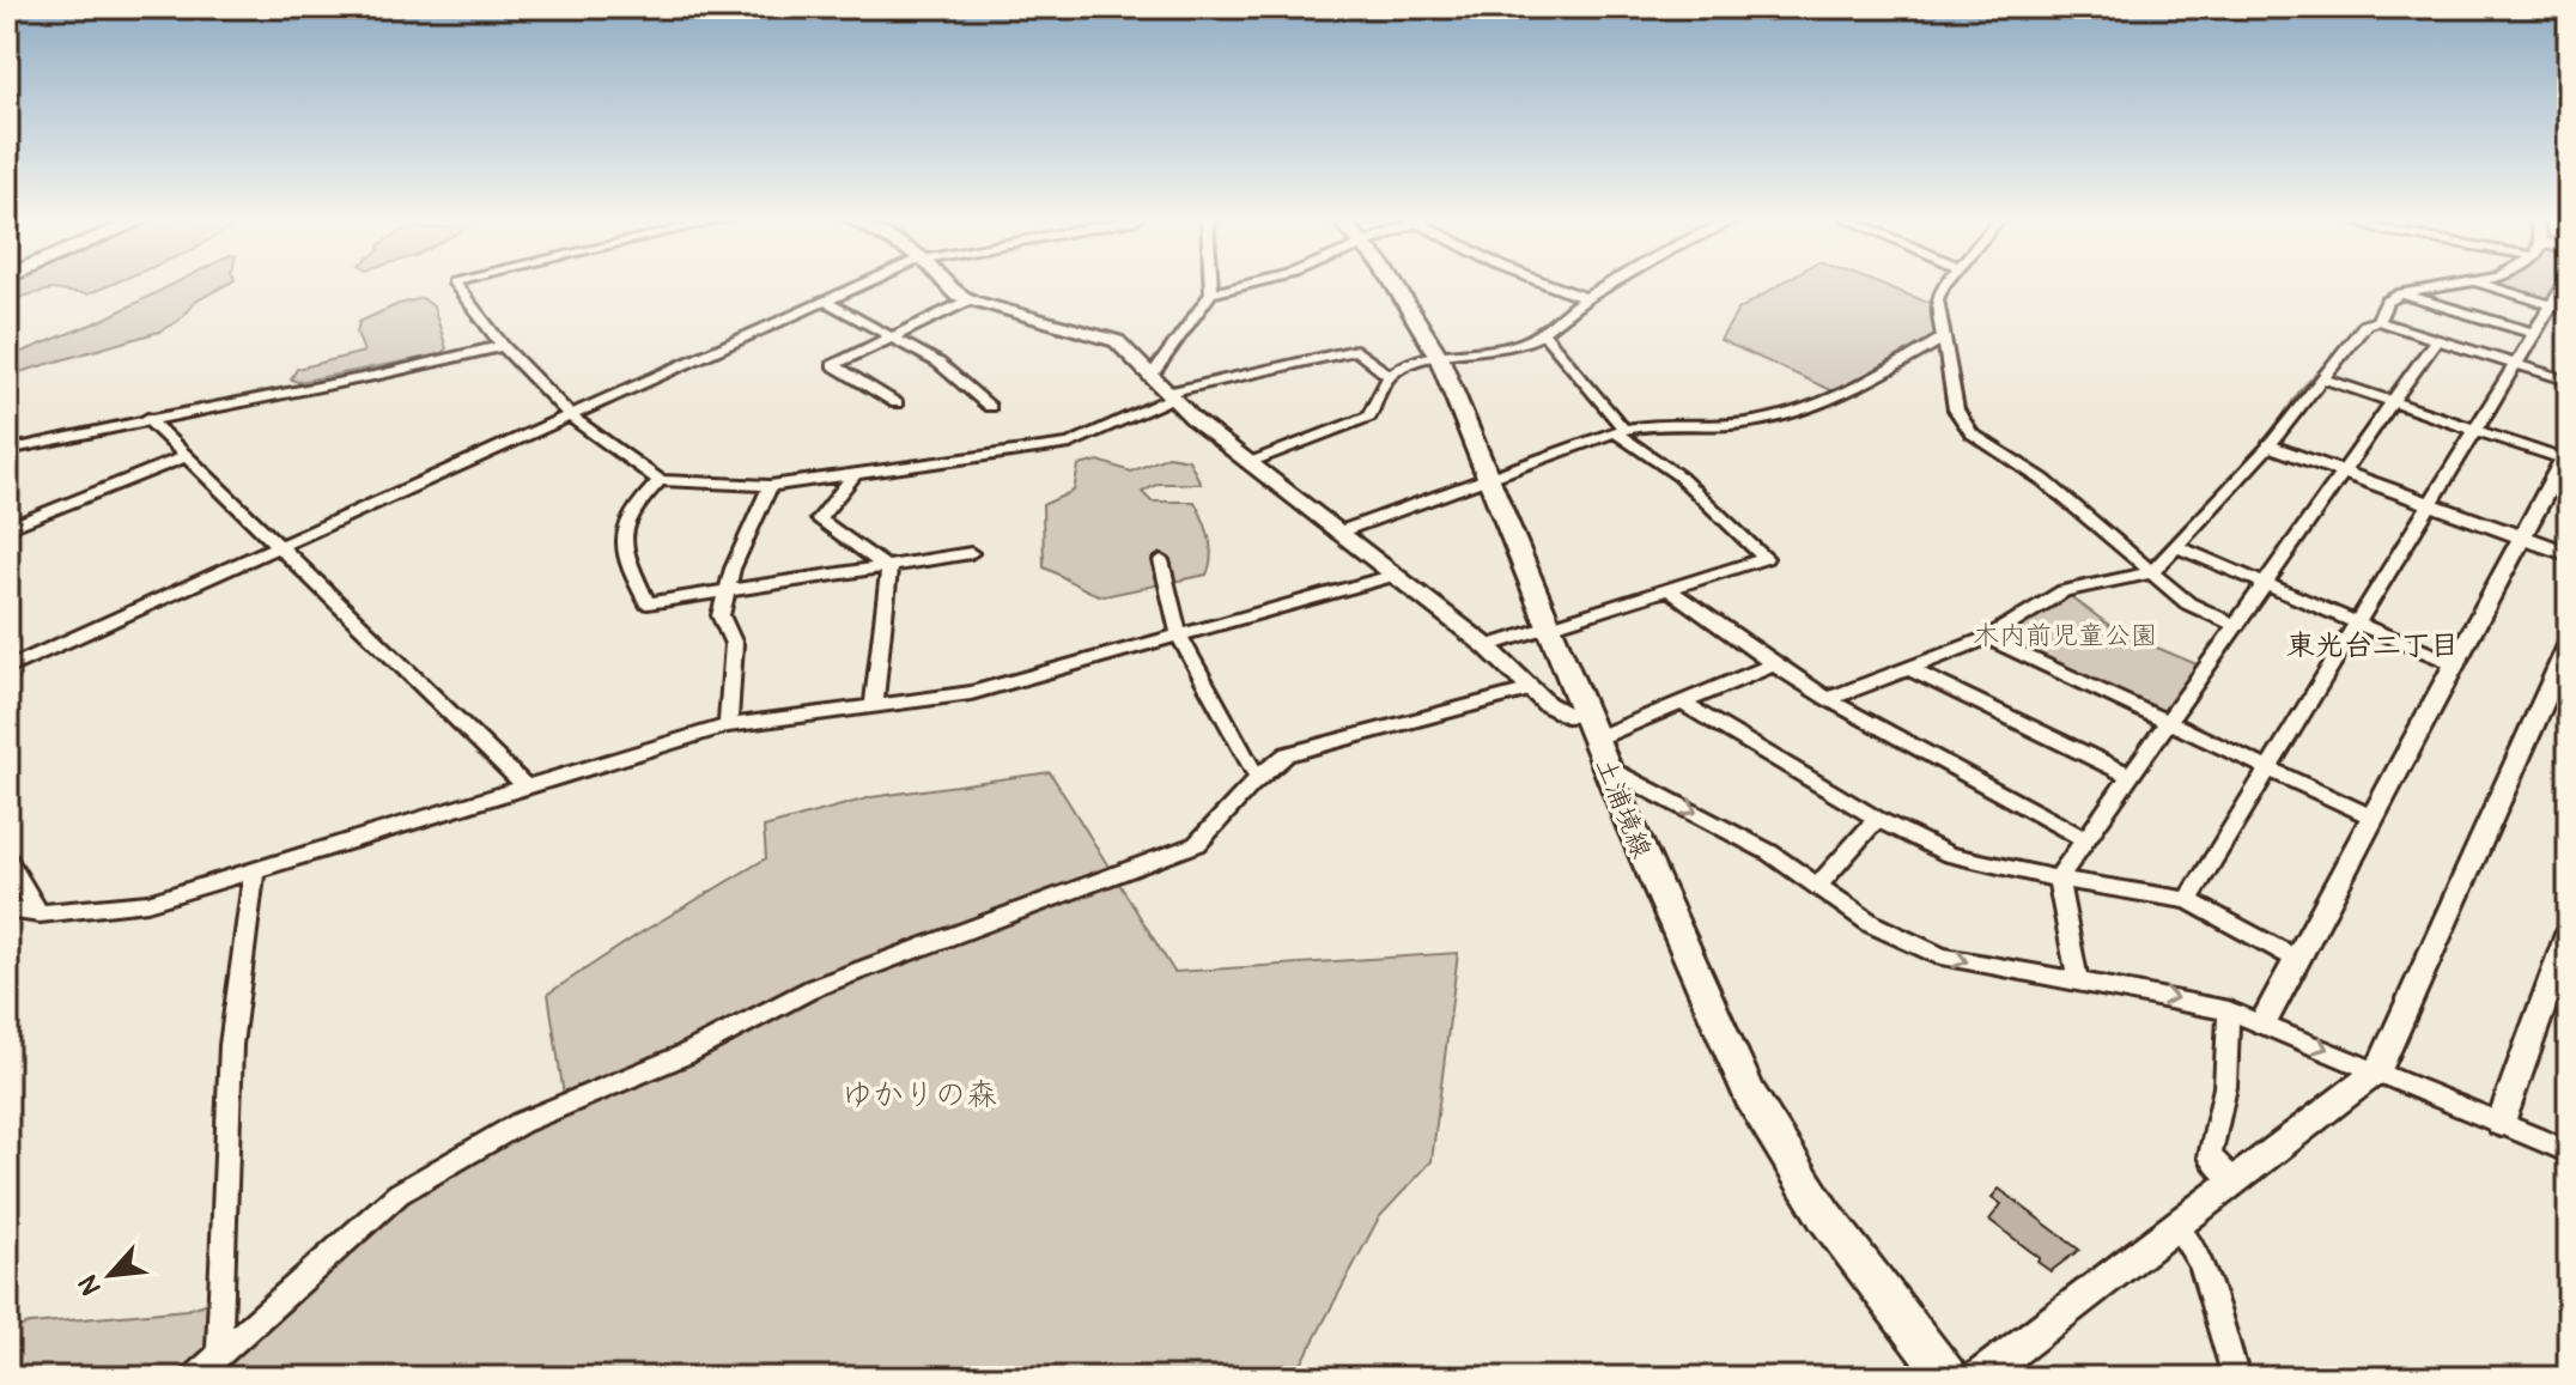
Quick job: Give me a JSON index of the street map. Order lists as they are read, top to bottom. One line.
{"streets":{"main road":["土浦境線"]},"districts":["東光台二丁目"],"parks":["木内前児童公園","ゆかりの森"],"north":"bottom left"}
